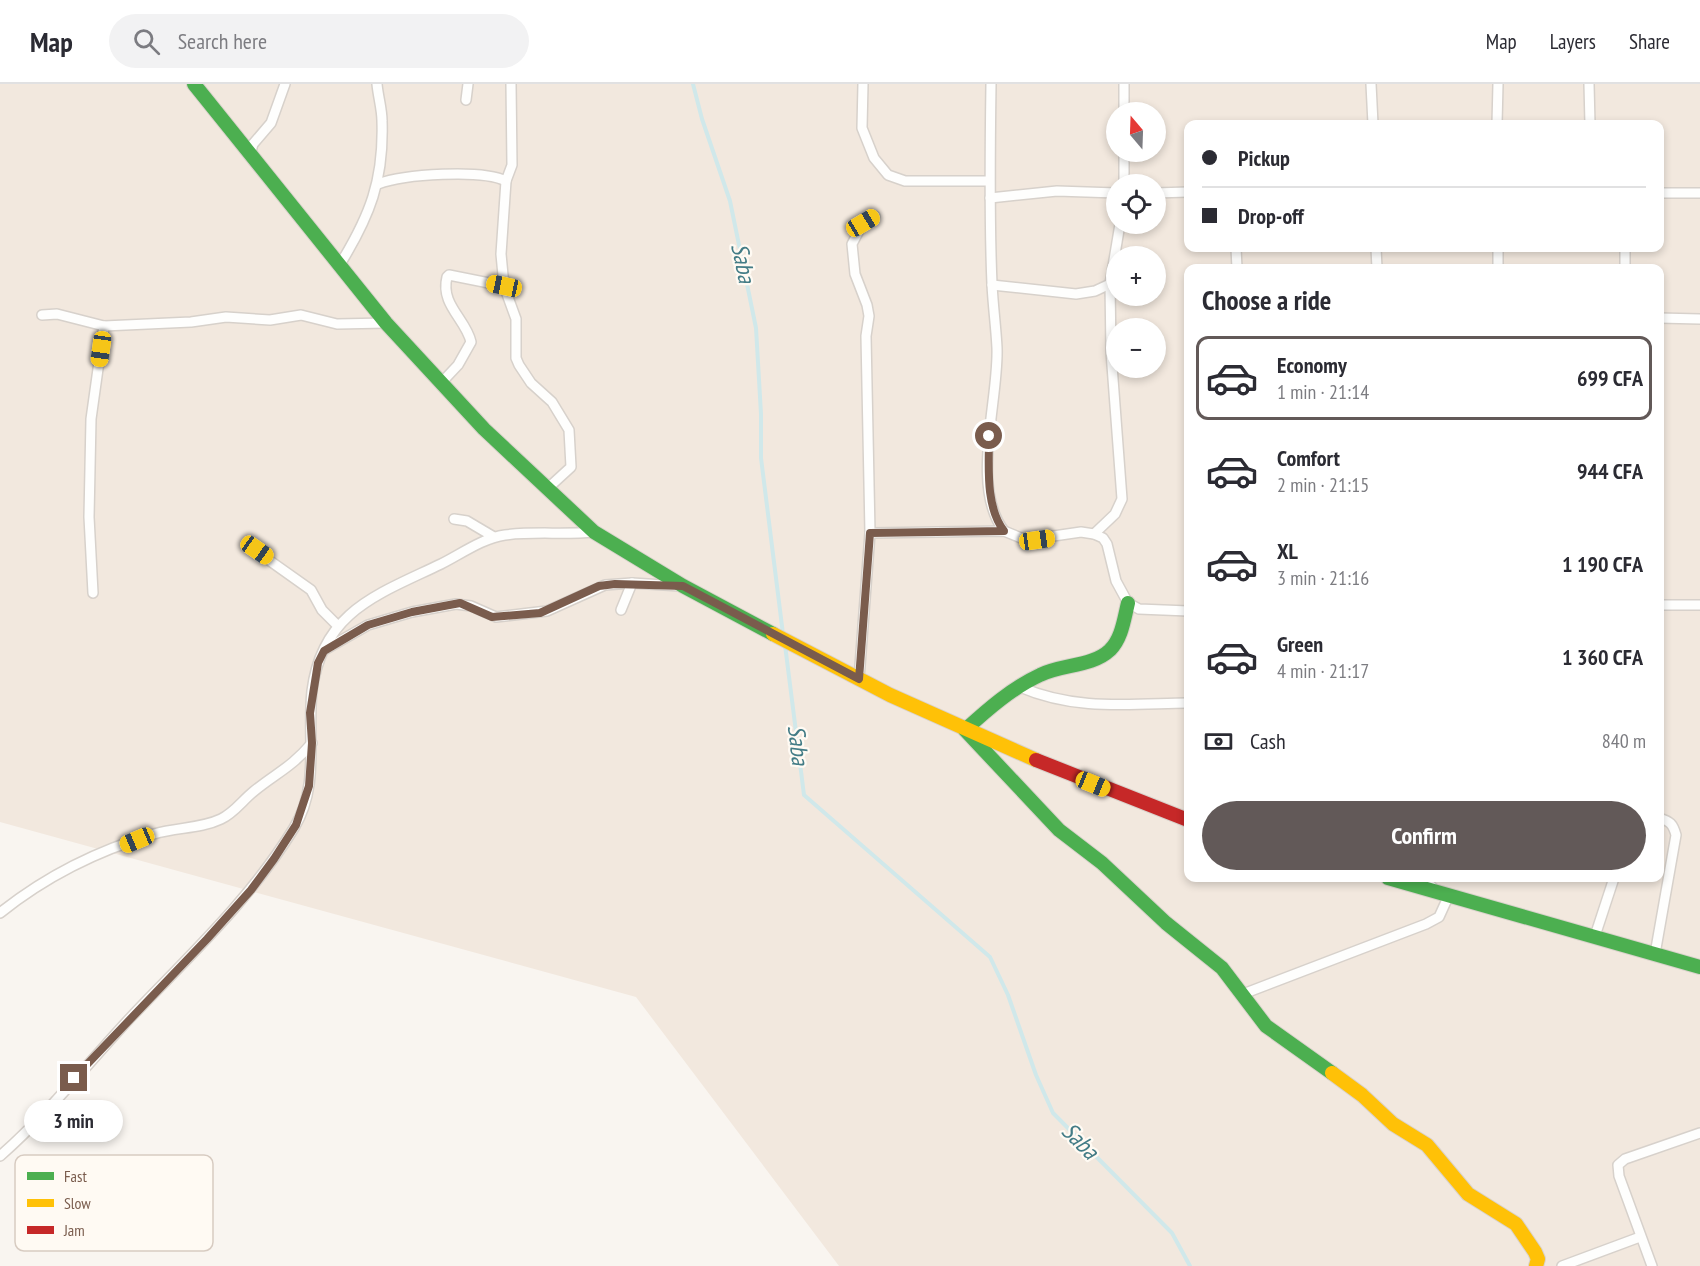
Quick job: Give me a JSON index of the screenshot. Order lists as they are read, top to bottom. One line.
{"water":["Saba"],"legend":["Fast","Slow","Jam"],"north":"top","page":{"header":"Map","search":"Search here","nav":["Map","Layers","Share"],"map_buttons":["+","−"],"banner":["Pickup","Drop-off"],"heading":"Choose a ride","list":[{"name":"Economy","note":"1 min · 21:14","value":"699 CFA"},{"name":"Comfort","note":"2 min · 21:15","value":"944 CFA"},{"name":"XL","note":"3 min · 21:16","value":"1 190 CFA"},{"name":"Green","note":"4 min · 21:17","value":"1 360 CFA"}],"pay":["Cash","840 m"],"buttons":"Confirm","bubble":"3 min"}}
